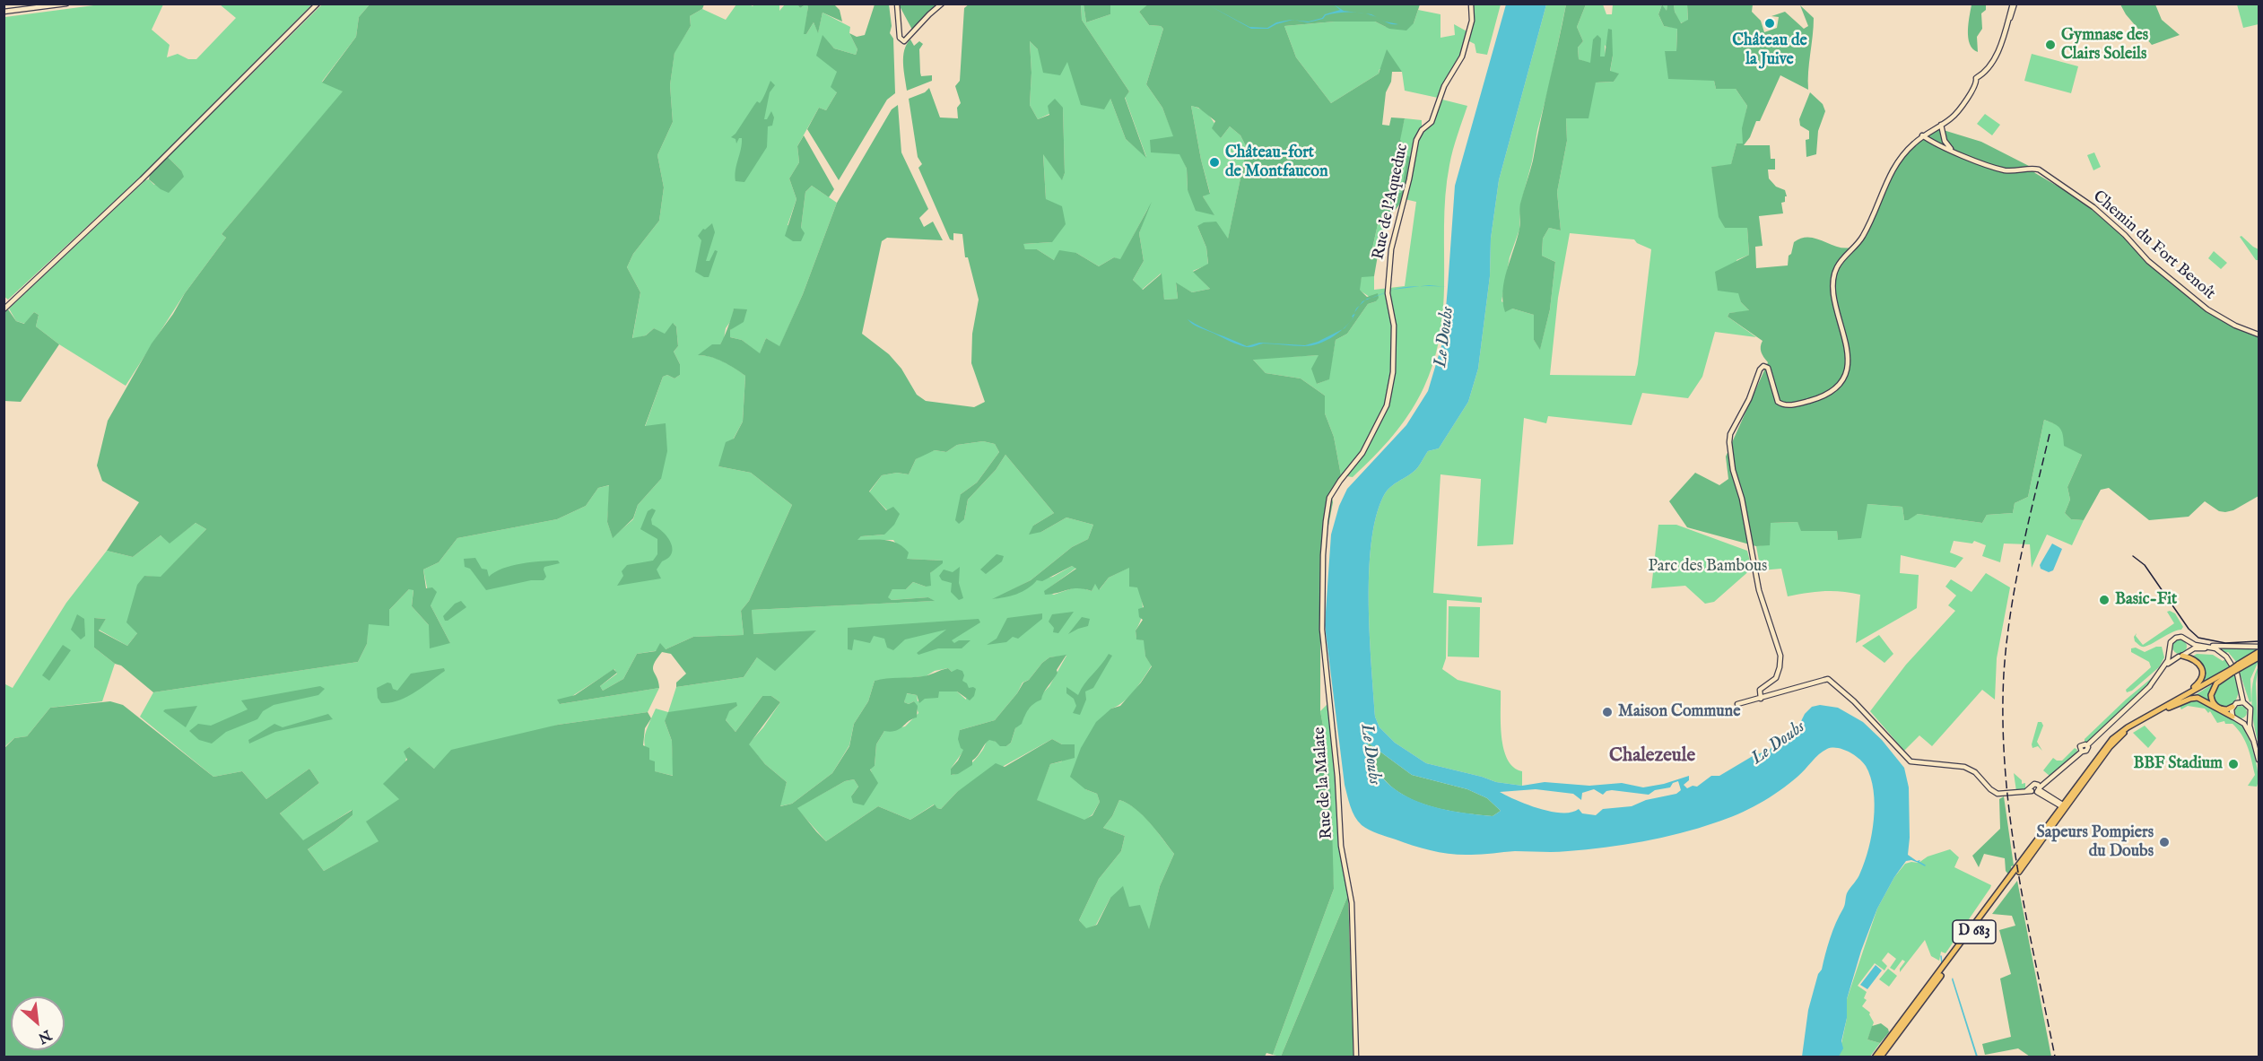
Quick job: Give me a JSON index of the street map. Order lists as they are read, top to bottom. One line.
{"streets":{"main road":["D 683"],"street":["Rue de l'Aqueduc","Chemin du Fort Benoît","Rue de la Malate"]},"crossings":[["Rue de l'Aqueduc","Rue de la Malate"]],"districts":["Chalezeule"],"water":["Le Doubs"],"parks":["Parc des Bambous"],"places":["Château de la Juive","Gymnase des Clairs Soleils","Château-fort de Montfaucon","Basic-Fit","Maison Commune","BBF Stadium","Sapeurs Pompiers du Doubs"],"north":"bottom right"}
